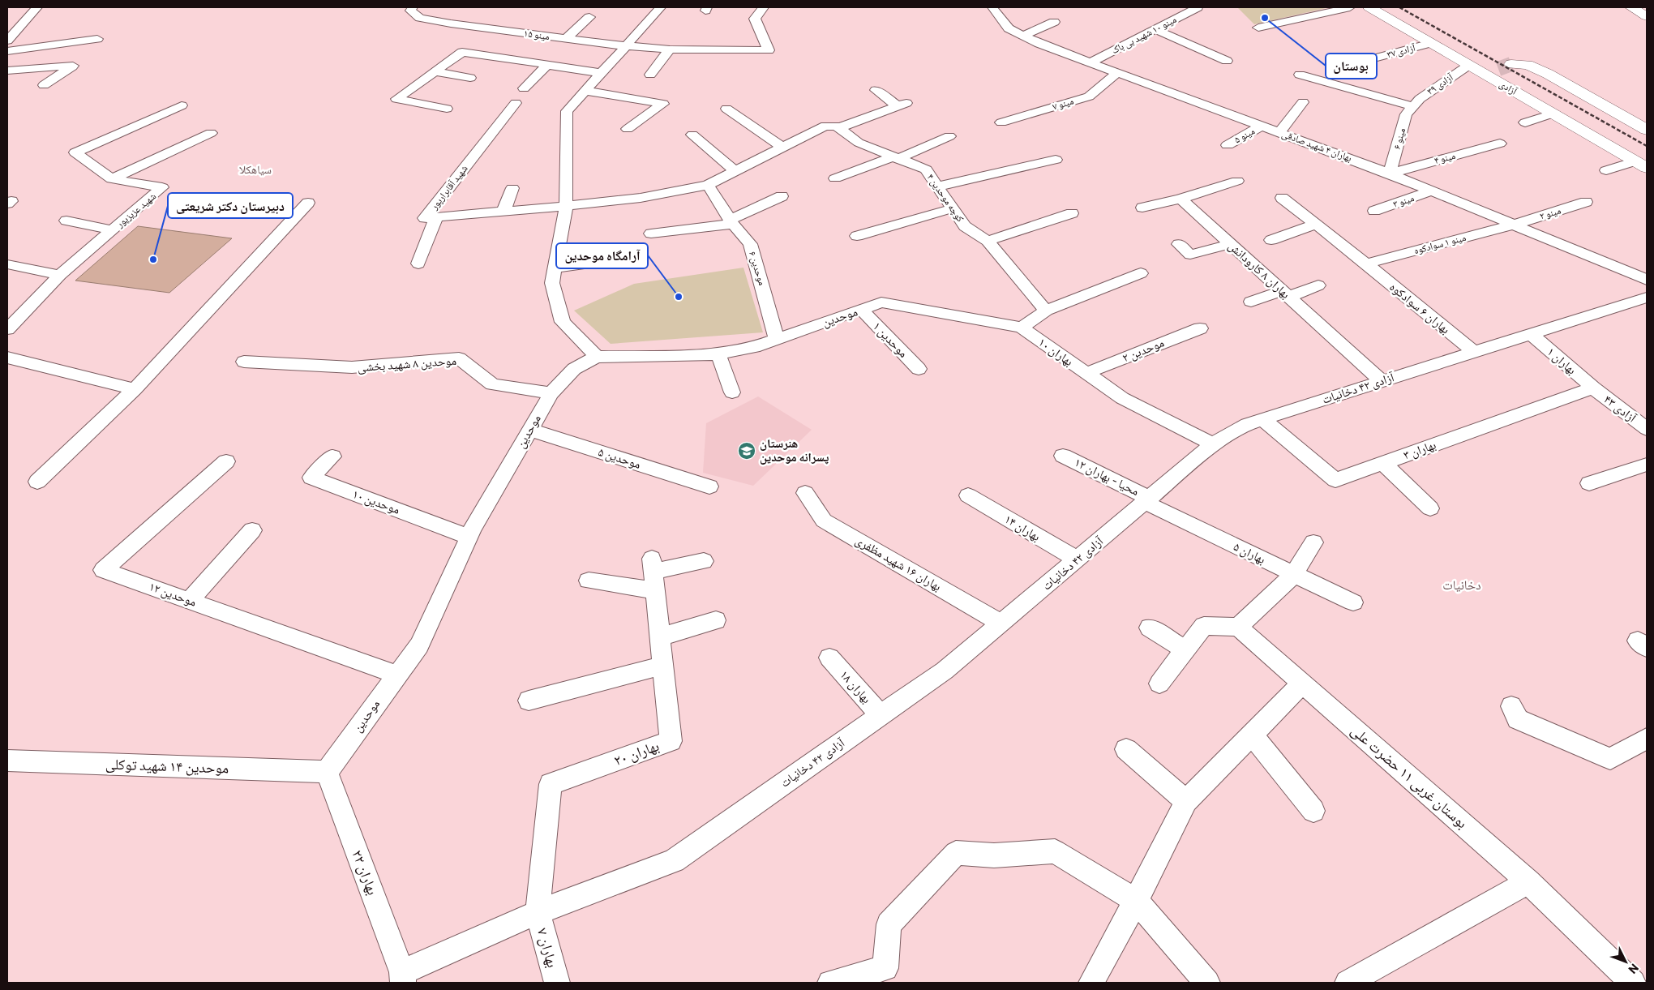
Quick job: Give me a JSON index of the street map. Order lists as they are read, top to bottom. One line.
{"streets":{"main road":["آزادی"],"street":["مینو ۱۵","مینو ۱۰ شهید بی باک","آزادی ۳۷","آزادی ۳۹","مینو ۷","مینو ۵","مینو ۶","بهاران ۴ شهید صادقی","مینو ۴","شهید آقابرارپور","کوچه موحدین ۴","مینو ۳","شهید عزیزپور","مینو ۲","مینو ۱ سوادکوه","موحدین ۶","بهاران ۸ کارودانش","بهاران ۶ سوادکوه","موحدین","موحدین ۱","موحدین ۲","بهاران ۱۰","بهاران ۱","موحدین ۸ شهید بخشی","آزادی ۴۲ دخانیات","آزادی ۴۳","بهاران ۳","موحدین ۵","محیا - بهاران ۱۲","موحدین ۱۰","بهاران ۱۴","بهاران ۵","بهاران ۱۶ شهید مظفری","موحدین ۱۲","بهاران ۱۸","بهاران ۲۰","موحدین ۱۴ شهید توکلی","بوستان غربی ۱۱ حضرت علی","بهاران ۲۲","بهاران ۷"]},"crossings":[["مینو ۱۰ شهید بی باک","بهاران ۴ شهید صادقی"],["آزادی ۳۷","آزادی"],["آزادی ۳۹","آزادی"],["آزادی ۳۹","مینو ۶"],["مینو ۷","بهاران ۴ شهید صادقی"],["مینو ۵","بهاران ۴ شهید صادقی"],["مینو ۶","بهاران ۴ شهید صادقی"],["مینو ۶","مینو ۴"],["بهاران ۴ شهید صادقی","مینو ۴"],["بهاران ۴ شهید صادقی","مینو ۳"],["بهاران ۴ شهید صادقی","مینو ۲"],["بهاران ۴ شهید صادقی","مینو ۱ سوادکوه"],["شهید آقابرارپور","کوچه موحدین ۴"],["شهید آقابرارپور","موحدین ۶"],["مینو ۲","مینو ۱ سوادکوه"],["مینو ۱ سوادکوه","بهاران ۶ سوادکوه"],["موحدین ۶","موحدین"],["بهاران ۸ کارودانش","آزادی ۴۲ دخانیات"],["بهاران ۶ سوادکوه","آزادی ۴۲ دخانیات"],["موحدین","موحدین ۱"],["موحدین","بهاران ۱۰"],["موحدین","موحدین ۸ شهید بخشی"],["موحدین","موحدین ۵"],["موحدین","موحدین ۱۰"],["موحدین","موحدین ۱۲"],["موحدین","موحدین ۱۴ شهید توکلی"],["موحدین","بهاران ۲۲"],["موحدین ۲","بهاران ۱۰"],["بهاران ۱۰","آزادی ۴۲ دخانیات"],["بهاران ۱","آزادی ۴۲ دخانیات"],["بهاران ۱","آزادی ۴۳"],["بهاران ۱","بهاران ۳"],["آزادی ۴۲ دخانیات","بهاران ۳"],["آزادی ۴۲ دخانیات","محیا - بهاران ۱۲"],["آزادی ۴۲ دخانیات","بهاران ۱۴"],["آزادی ۴۲ دخانیات","بهاران ۵"],["آزادی ۴۲ دخانیات","بهاران ۱۶ شهید مظفری"],["آزادی ۴۲ دخانیات","بهاران ۱۸"],["آزادی ۴۲ دخانیات","بهاران ۲۰"],["آزادی ۴۲ دخانیات","بهاران ۲۲"],["آزادی ۴۲ دخانیات","بهاران ۷"],["آزادی ۴۳","بهاران ۳"],["محیا - بهاران ۱۲","بهاران ۵"],["بهاران ۲۰","بهاران ۷"],["موحدین ۱۴ شهید توکلی","بهاران ۲۲"]],"districts":["سیاهکلا","دخانیات"],"places":{"other":["بوستان","دبیرستان دکتر شریعتی","آرامگاه موحدین"],"school or university":["هنرستان پسرانه موحدین"]},"north":"bottom right"}
